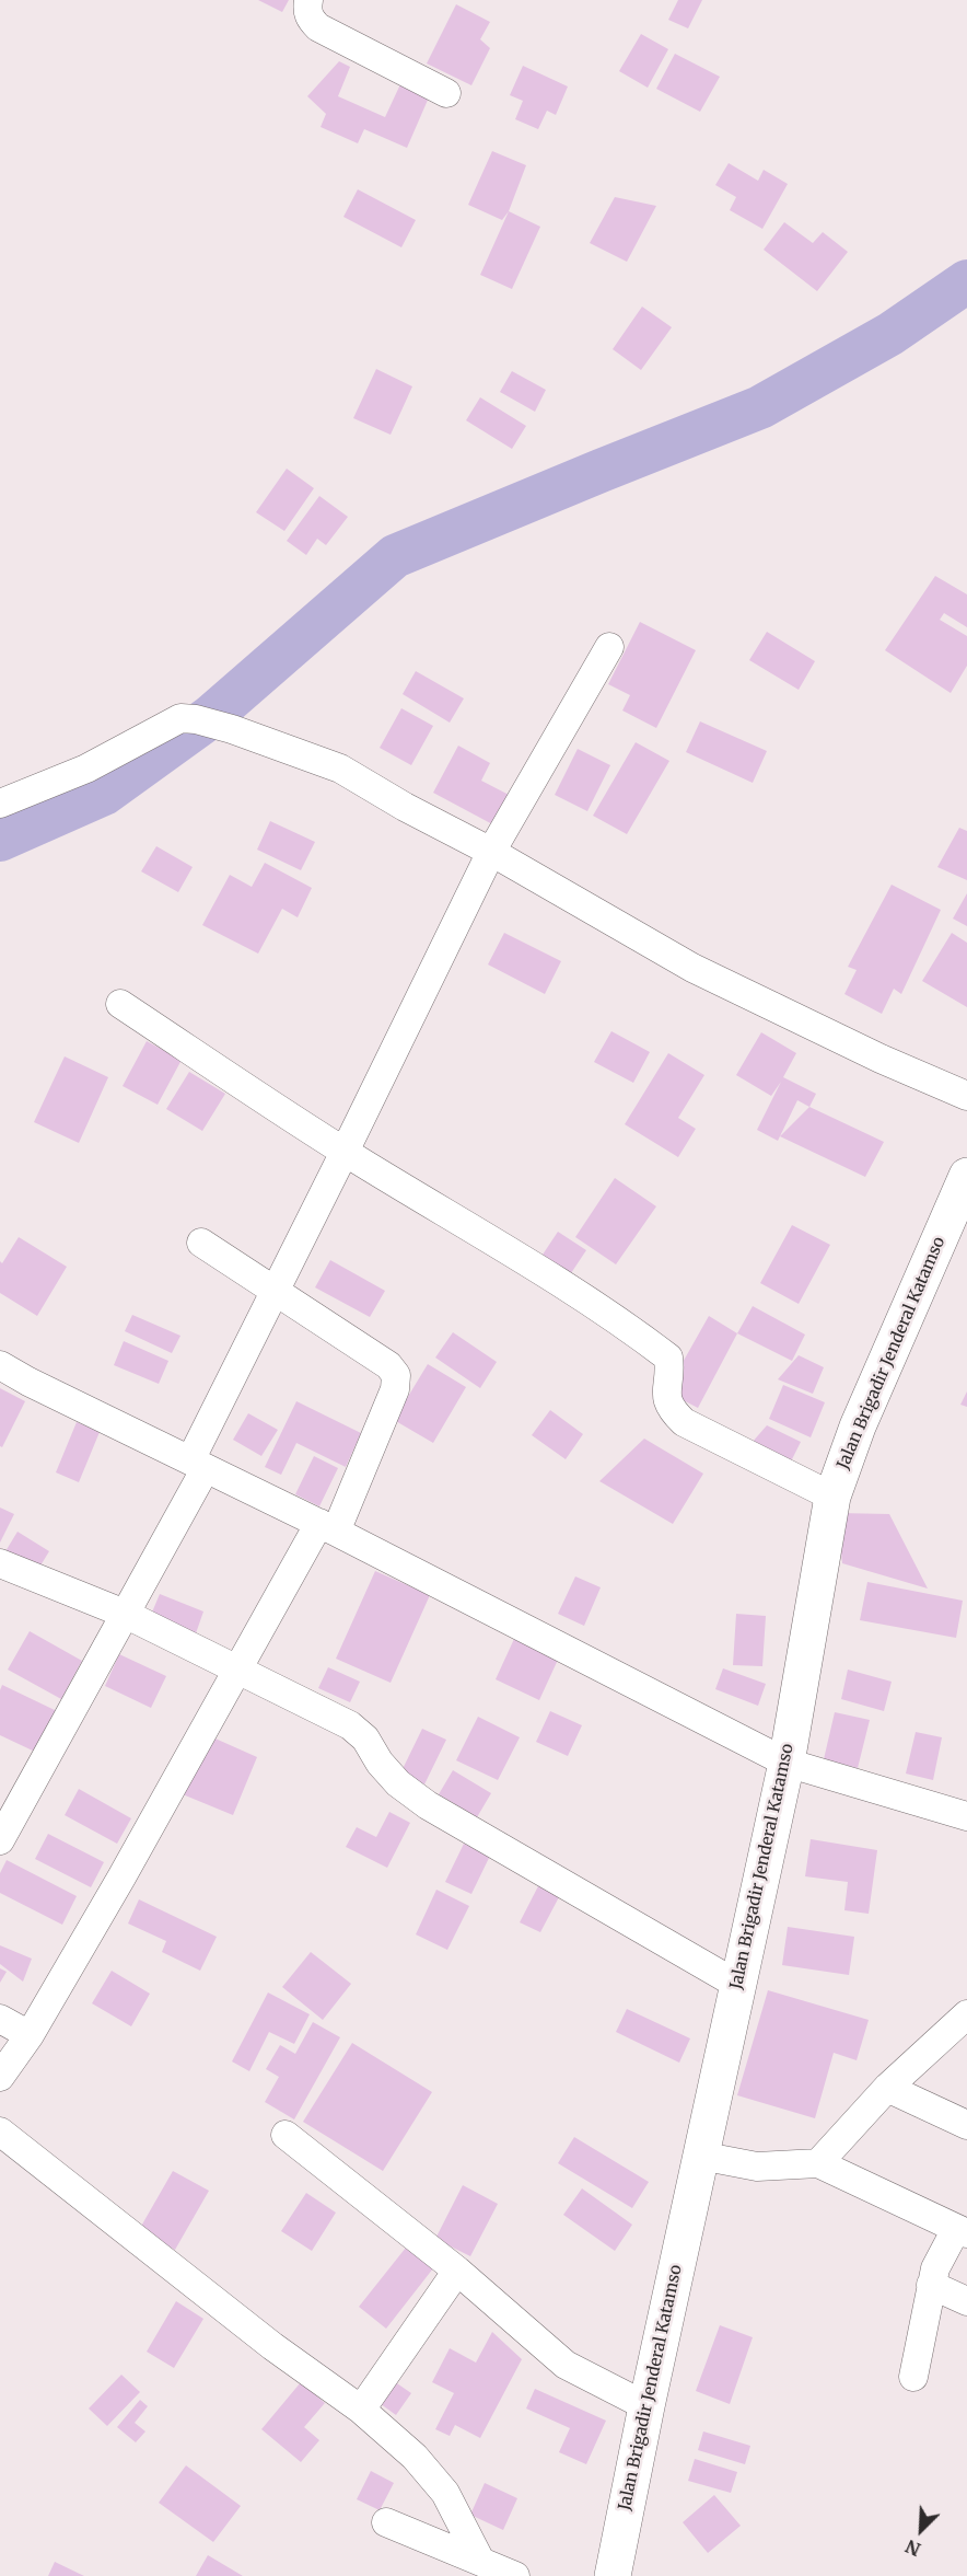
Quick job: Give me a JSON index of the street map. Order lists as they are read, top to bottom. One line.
{"streets":{"main road":["Jalan Brigadir Jenderal Katamso"]},"north":"bottom left"}
